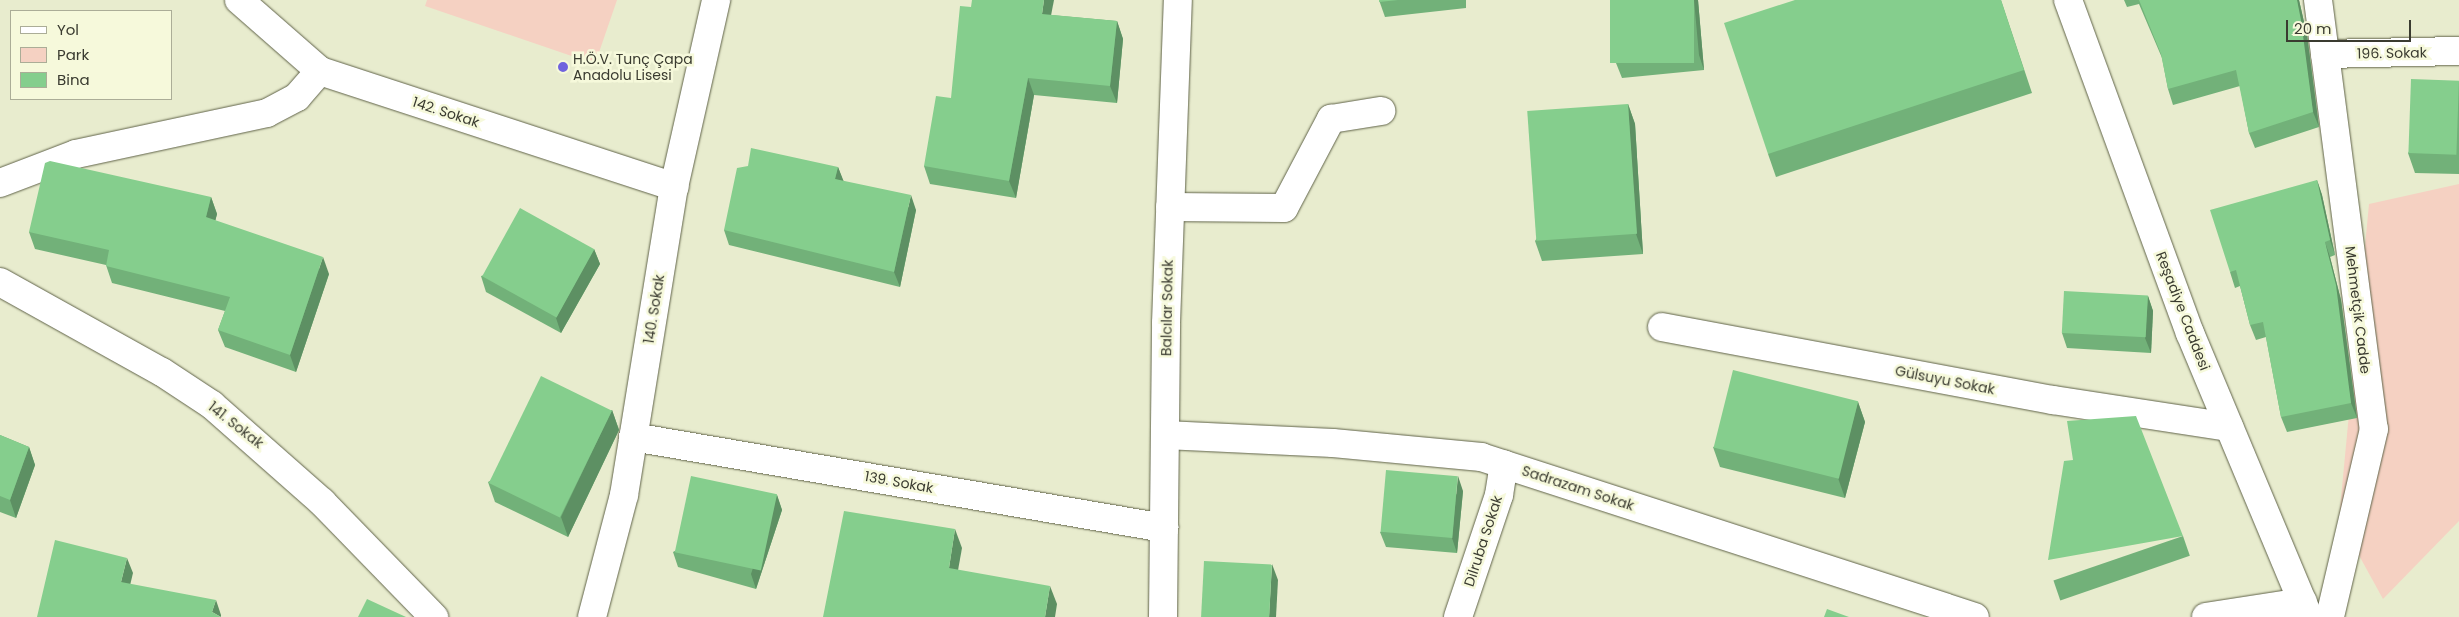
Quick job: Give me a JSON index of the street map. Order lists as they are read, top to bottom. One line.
{"streets":{"street":["196. Sokak","142. Sokak","Balcılar Sokak","140. Sokak","Mehmetçik Cadde","Reşadiye Caddesi","Gülsuyu Sokak","141. Sokak","139. Sokak","Sadrazam Sokak","Dilruba Sokak"]},"crossings":[["196. Sokak","Mehmetçik Cadde"],["142. Sokak","140. Sokak"],["Balcılar Sokak","139. Sokak"],["Balcılar Sokak","Sadrazam Sokak"],["140. Sokak","139. Sokak"],["Reşadiye Caddesi","Gülsuyu Sokak"],["Sadrazam Sokak","Dilruba Sokak"]],"places":["H.Ö.V. Tunç Çapa Anadolu Lisesi"],"legend":["Yol","Park","Bina"],"scale_bar":"20 m"}
